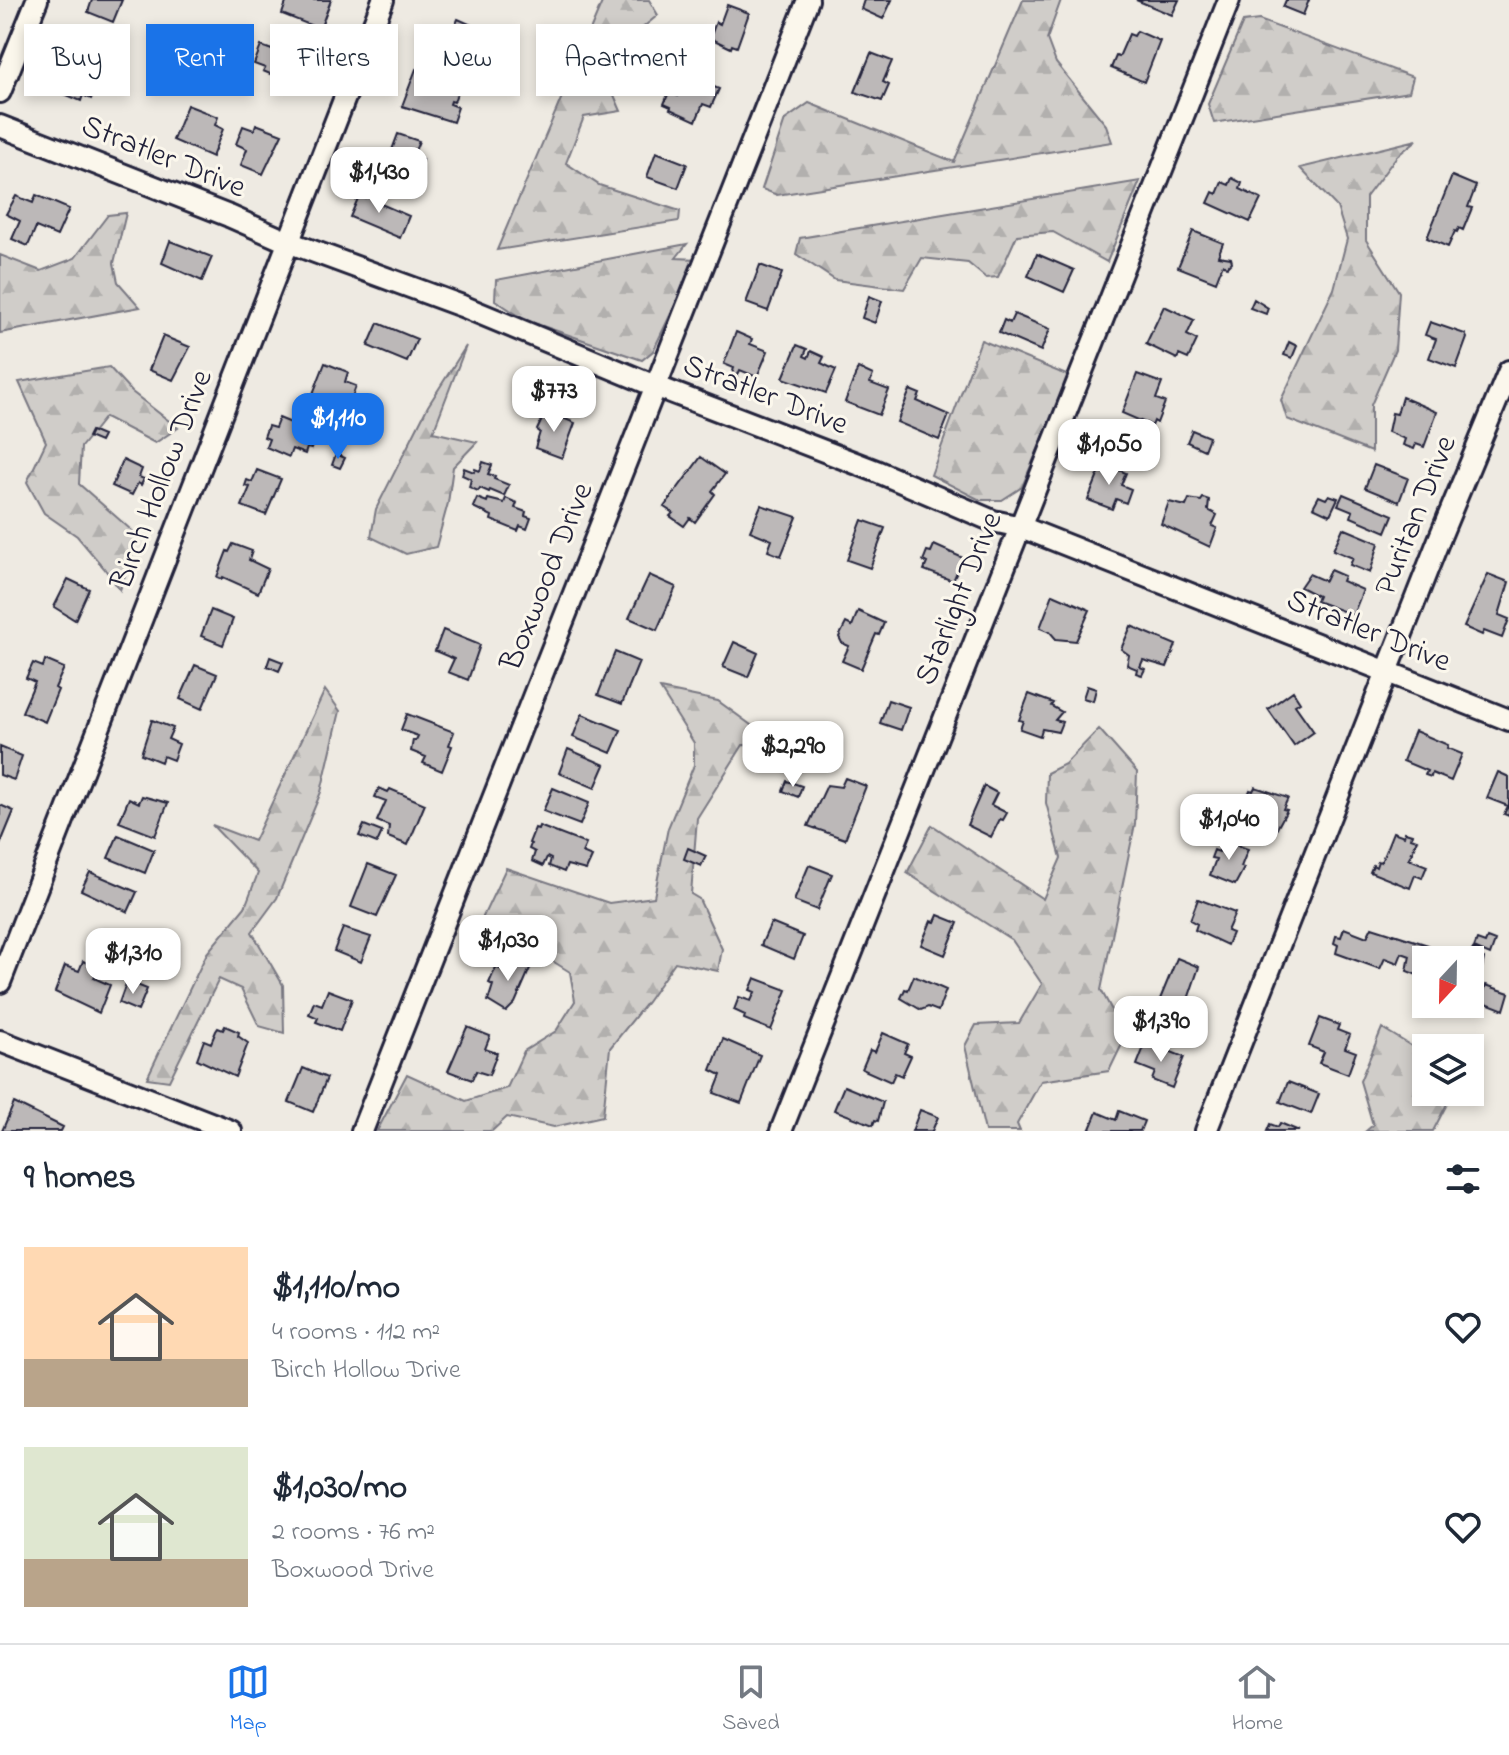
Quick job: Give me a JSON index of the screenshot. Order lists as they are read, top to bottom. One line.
{"streets":{"street":["Stratler Drive","Birch Hollow Drive","Puritan Drive","Boxwood Drive","Starlight Drive"]},"crossings":[["Stratler Drive","Birch Hollow Drive"],["Stratler Drive","Puritan Drive"],["Stratler Drive","Boxwood Drive"],["Stratler Drive","Starlight Drive"]],"north":"bottom","page":{"chip":["Buy","Rent","Filters","New","Apartment"],"price":["$1,430","$773","$1,110","$1,050","$2,290","$1,040","$1,030","$1,310","$1,390"],"heading":"9 homes","list":[{"name":"$1,110/mo","note":"4 rooms · 112 m² · Birch Hollow Drive"},{"name":"$1,030/mo","note":"2 rooms · 76 m² · Boxwood Drive"}],"tabs":["Map","Saved","Home"]}}
